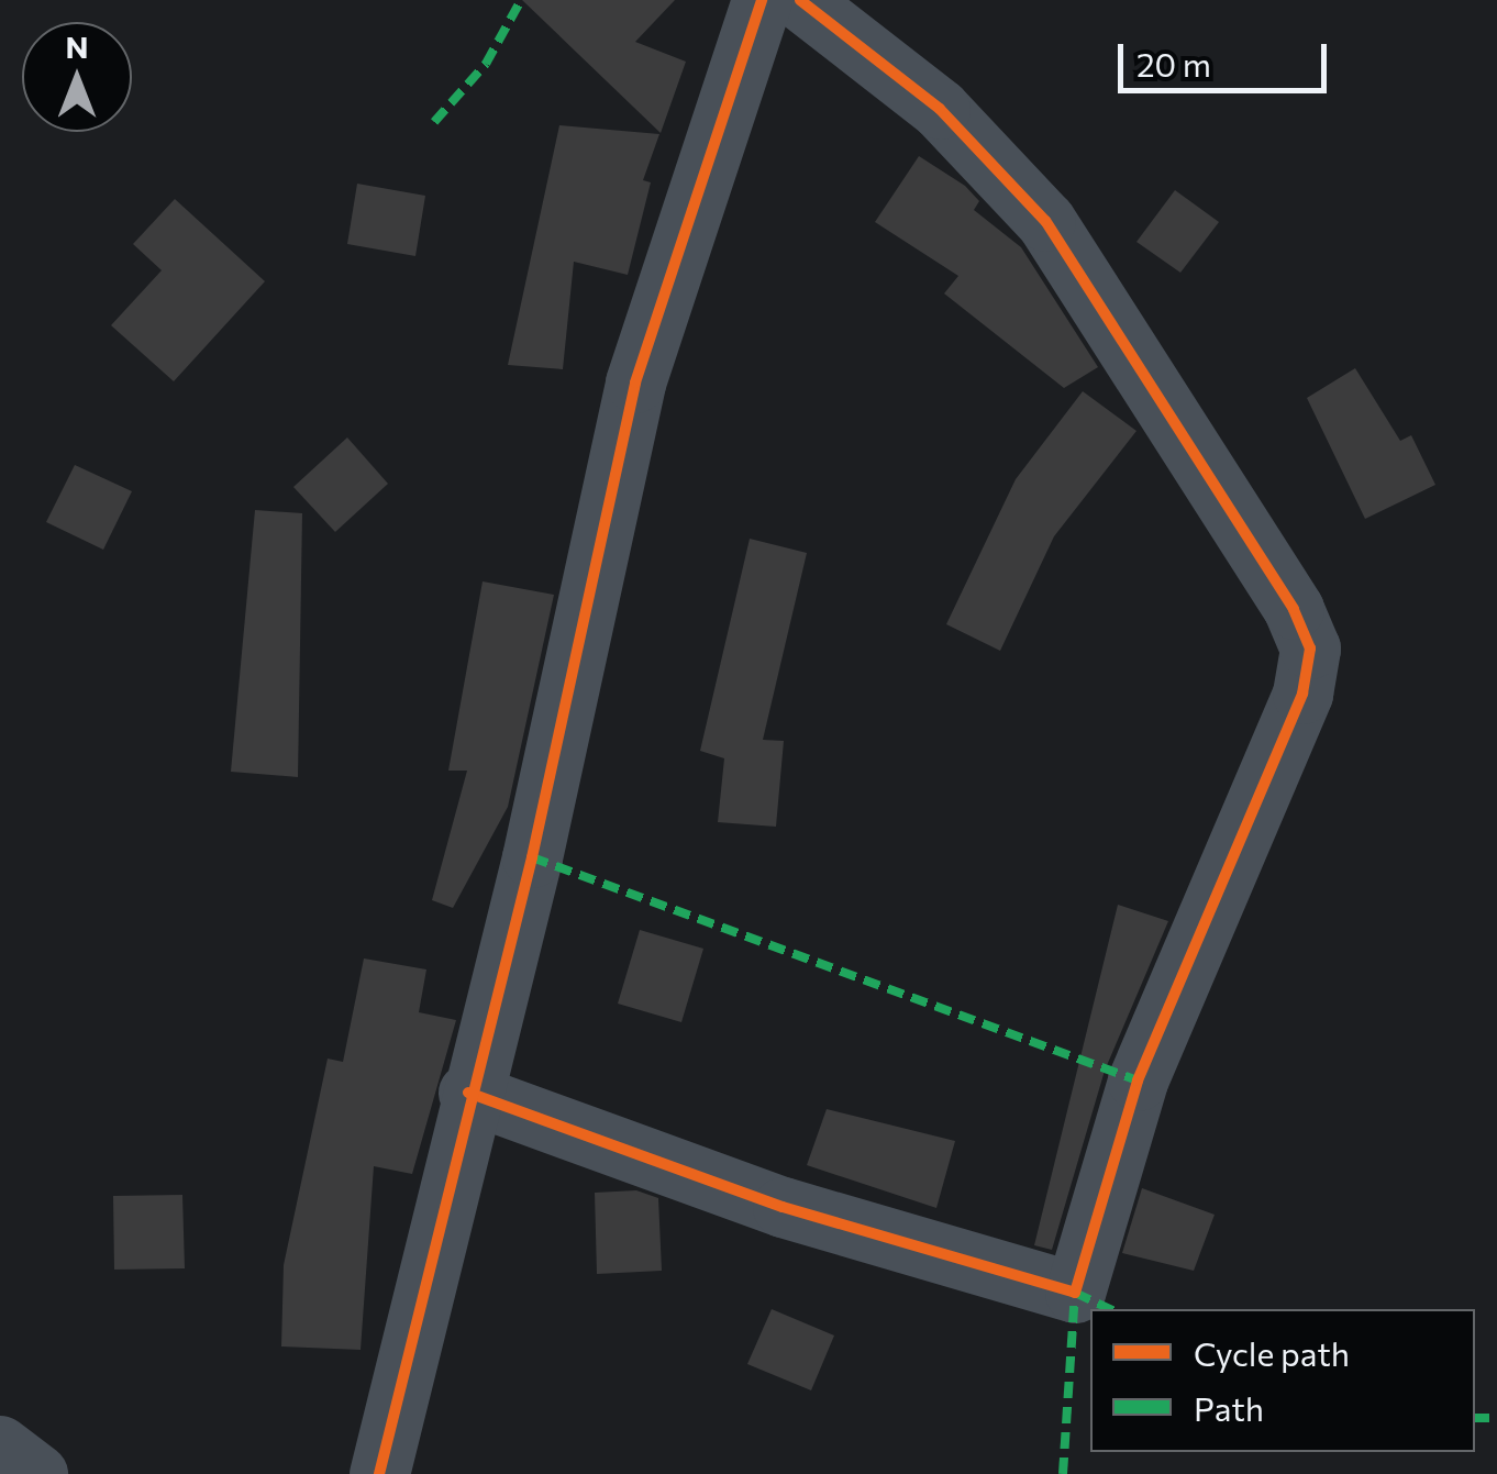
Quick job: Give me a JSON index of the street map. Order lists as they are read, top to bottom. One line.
{"legend":["Cycle path","Path"],"scale_bar":"20 m","north":"top"}
